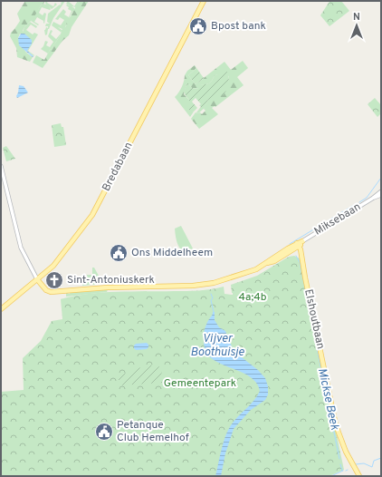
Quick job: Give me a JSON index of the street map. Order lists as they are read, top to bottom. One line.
{"streets":{"main road":["Bredabaan","Miksebaan","Elshoutbaan"]},"crossings":[["Bredabaan","Miksebaan"],["Miksebaan","Elshoutbaan"]],"water":["Vijver Boothuisje","Mickse Beek"],"parks":["4a;4b","Gemeentepark"],"places":{"public building":["Bpost bank","Ons Middelheem","Petanque Club Hemelhof"],"church":["Sint-Antoniuskerk"]},"north":"top"}
